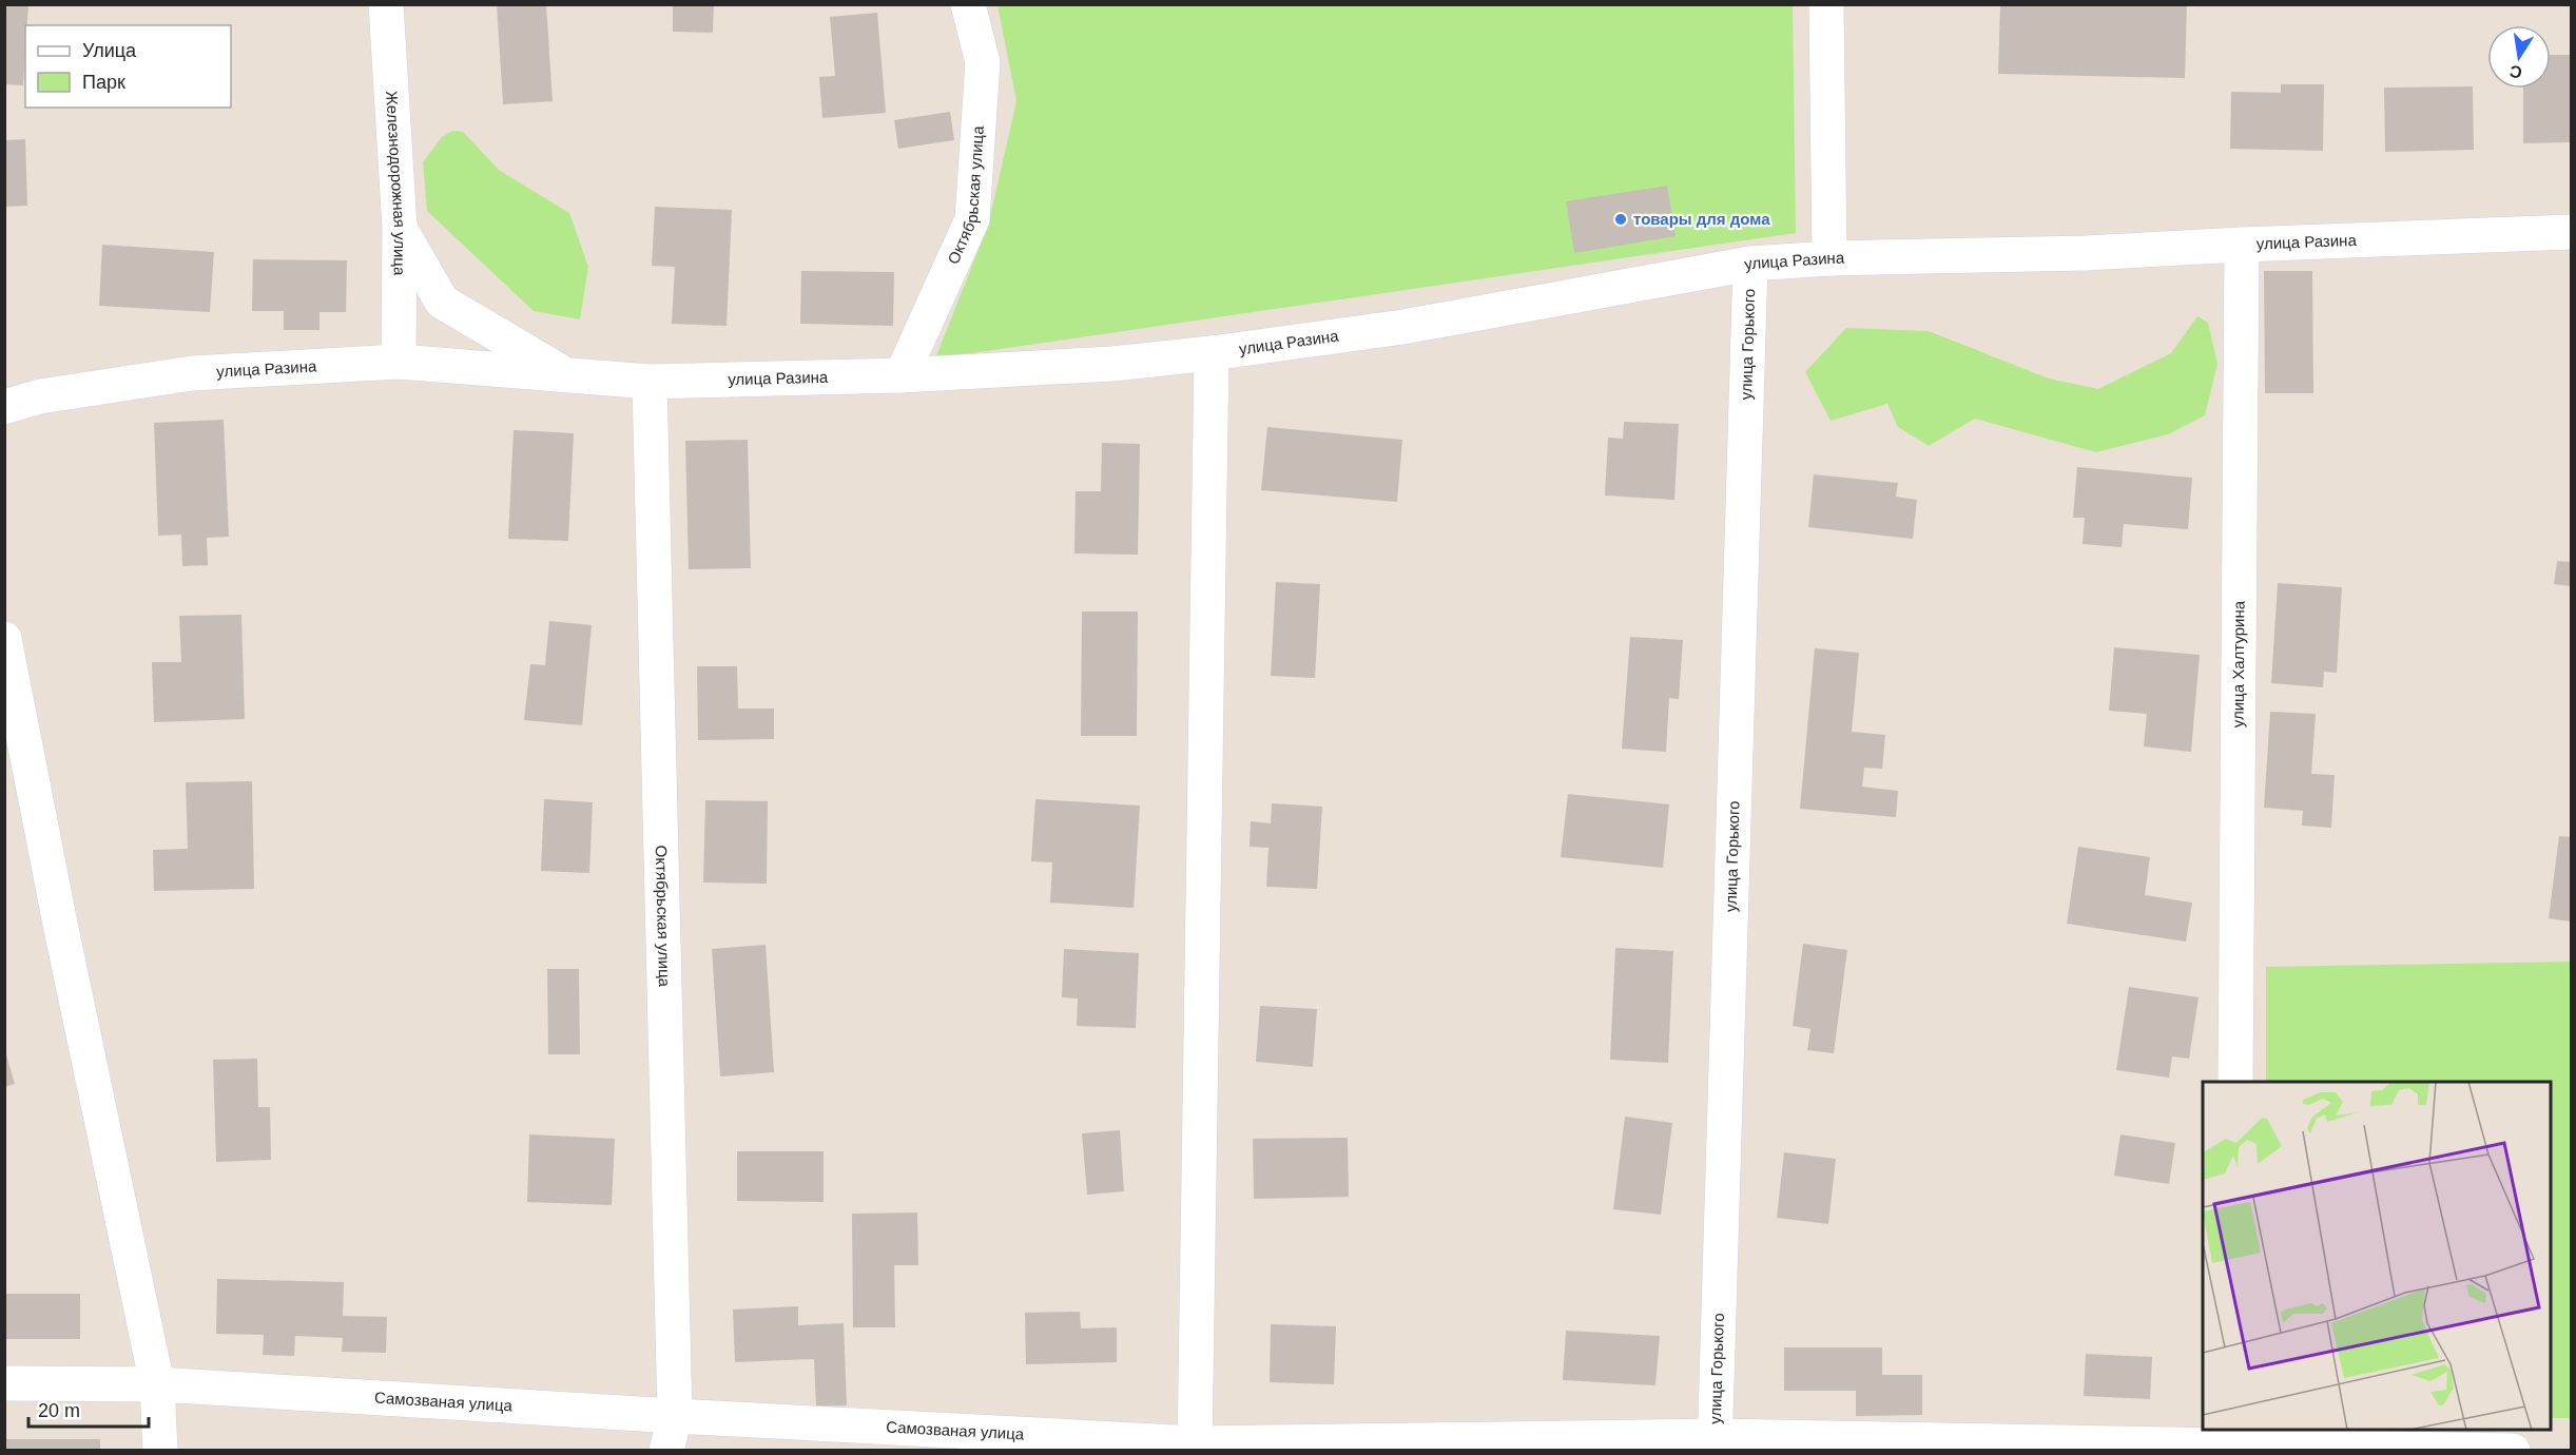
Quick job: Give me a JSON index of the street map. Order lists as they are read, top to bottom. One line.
{"streets":{"street":["Железнодорожная улица","Октябрьская улица","улица Разина","улица Горького","улица Халтурина","Самозваная улица"]},"crossings":[["Железнодорожная улица","улица Разина"],["Октябрьская улица","улица Разина"],["Октябрьская улица","Самозваная улица"],["улица Разина","улица Горького"],["улица Разина","улица Халтурина"],["улица Горького","Самозваная улица"]],"places":["товары для дома"],"legend":["Улица","Парк"],"scale_bar":"20 m","north":"bottom"}
